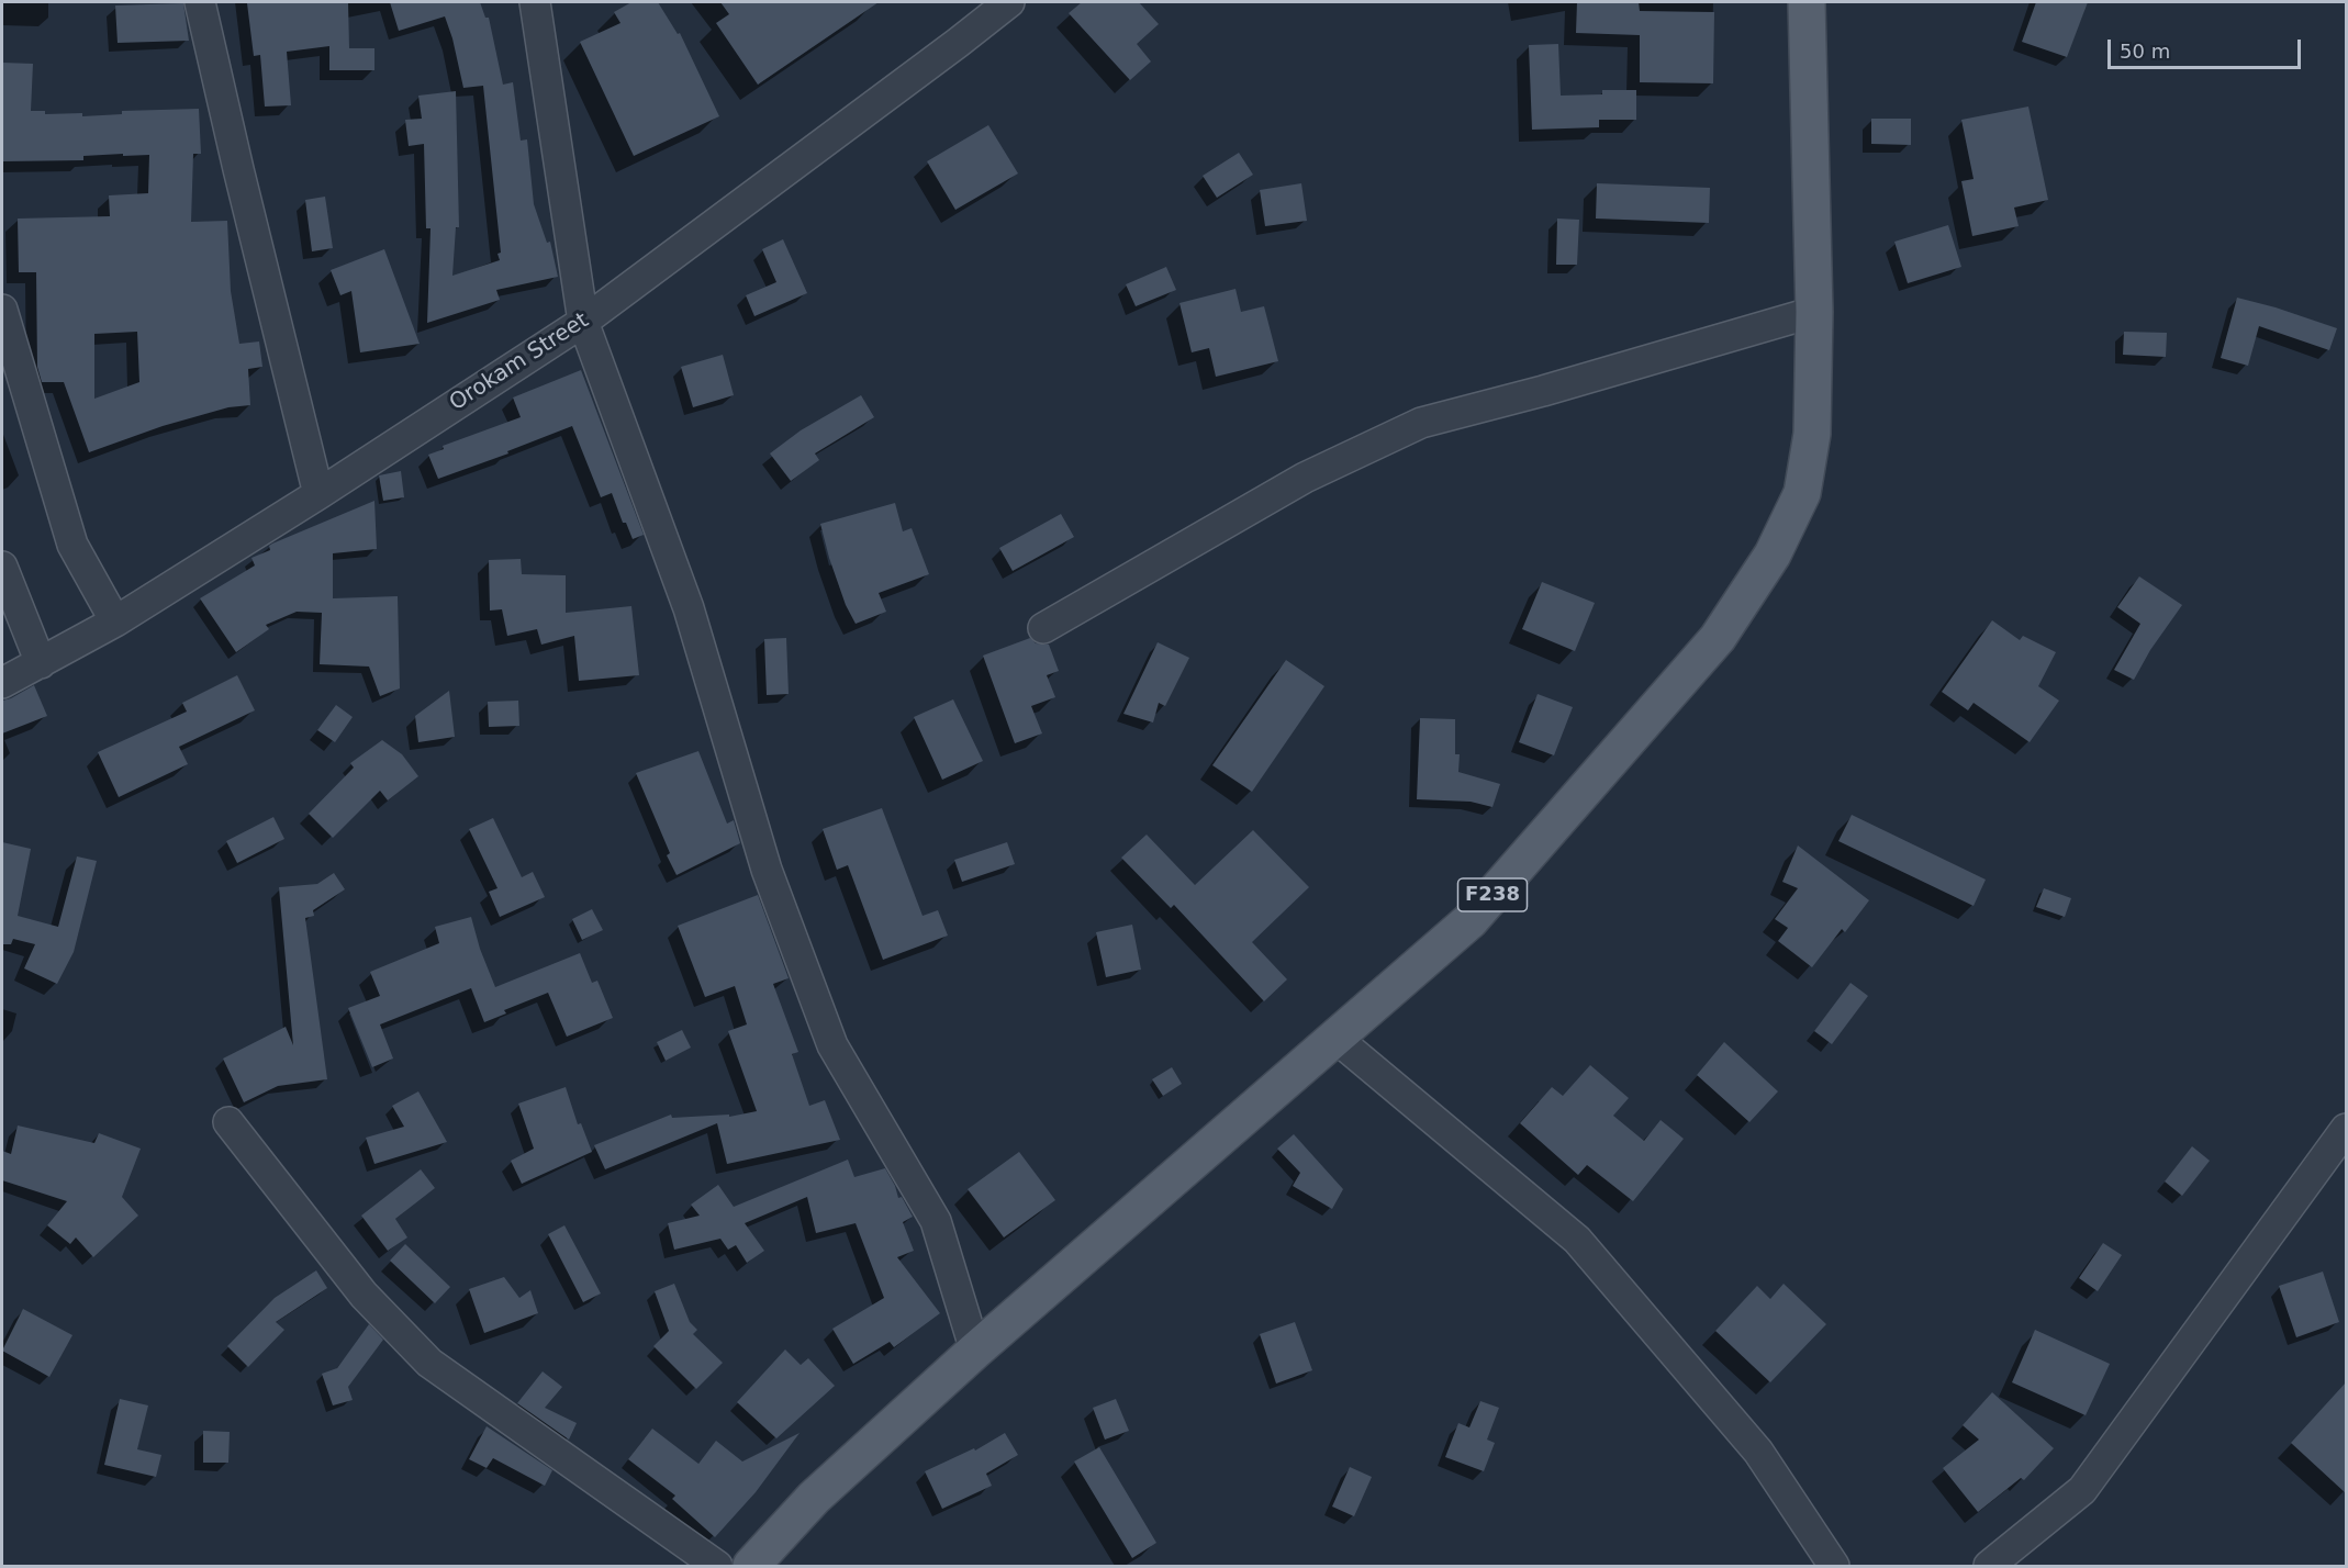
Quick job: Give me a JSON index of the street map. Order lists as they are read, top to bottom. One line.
{"streets":{"main road":["F238"],"street":["Orokam Street"]},"scale_bar":"50 m"}
